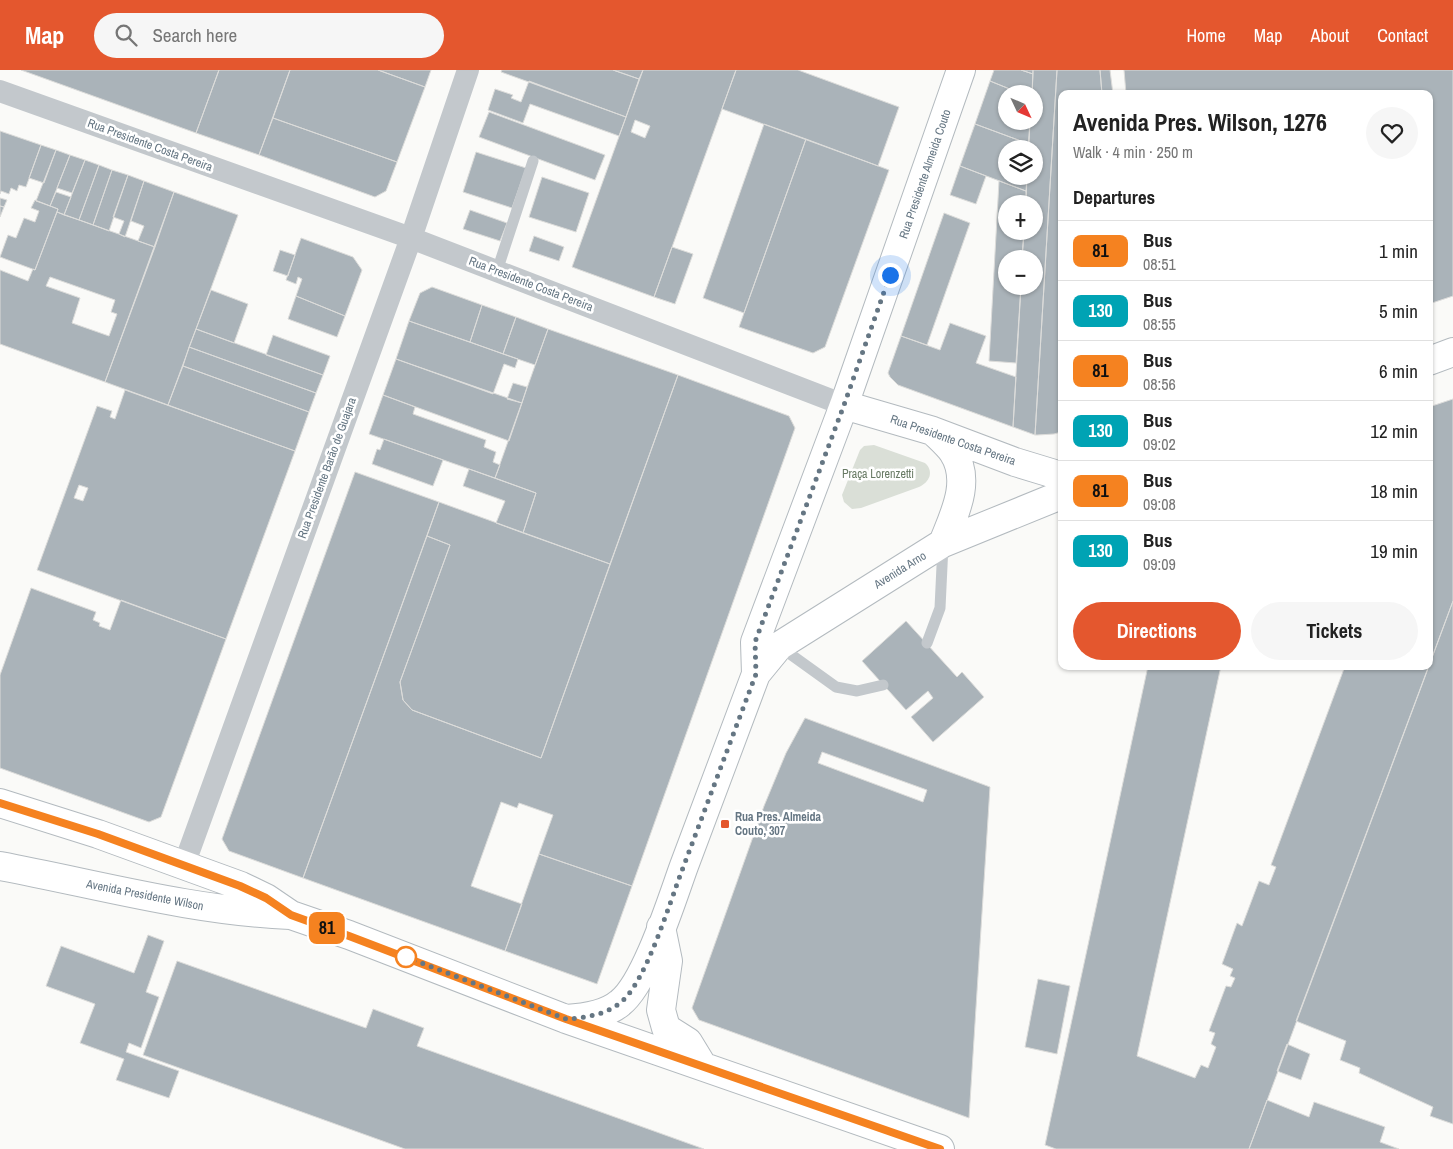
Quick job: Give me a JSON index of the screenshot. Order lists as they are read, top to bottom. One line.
{"streets":{"main road":["Rua Presidente Costa Pereira","Rua Presidente Almeida Couto","Avenida Arno","Avenida Presidente Wilson"],"street":["Rua Presidente Barão de Guajara"]},"crossings":[["Rua Presidente Costa Pereira","Rua Presidente Almeida Couto"],["Rua Presidente Costa Pereira","Rua Presidente Barão de Guajara"],["Rua Presidente Almeida Couto","Avenida Arno"],["Rua Presidente Almeida Couto","Avenida Presidente Wilson"],["Rua Presidente Barão de Guajara","Avenida Presidente Wilson"]],"parks":["Praça Lorenzetti"],"places":{"transit":["Rua Pres. Almeida Couto, 307"]},"lines":["bus line 81"],"north":"bottom right","page":{"header":"Map","search":"Search here","nav":["Home","Map","About","Contact"],"on_map":"81","map_buttons":["+","−"],"heading":[["Avenida Pres. Wilson, 1276","Walk · 4 min · 250 m"],"Departures"],"list":[{"mark":"81","name":"Bus","note":"08:51","value":"1 min"},{"mark":"130","name":"Bus","note":"08:55","value":"5 min"},{"mark":"81","name":"Bus","note":"08:56","value":"6 min"},{"mark":"130","name":"Bus","note":"09:02","value":"12 min"},{"mark":"81","name":"Bus","note":"09:08","value":"18 min"},{"mark":"130","name":"Bus","note":"09:09","value":"19 min"}],"buttons":["Directions","Tickets"]}}
